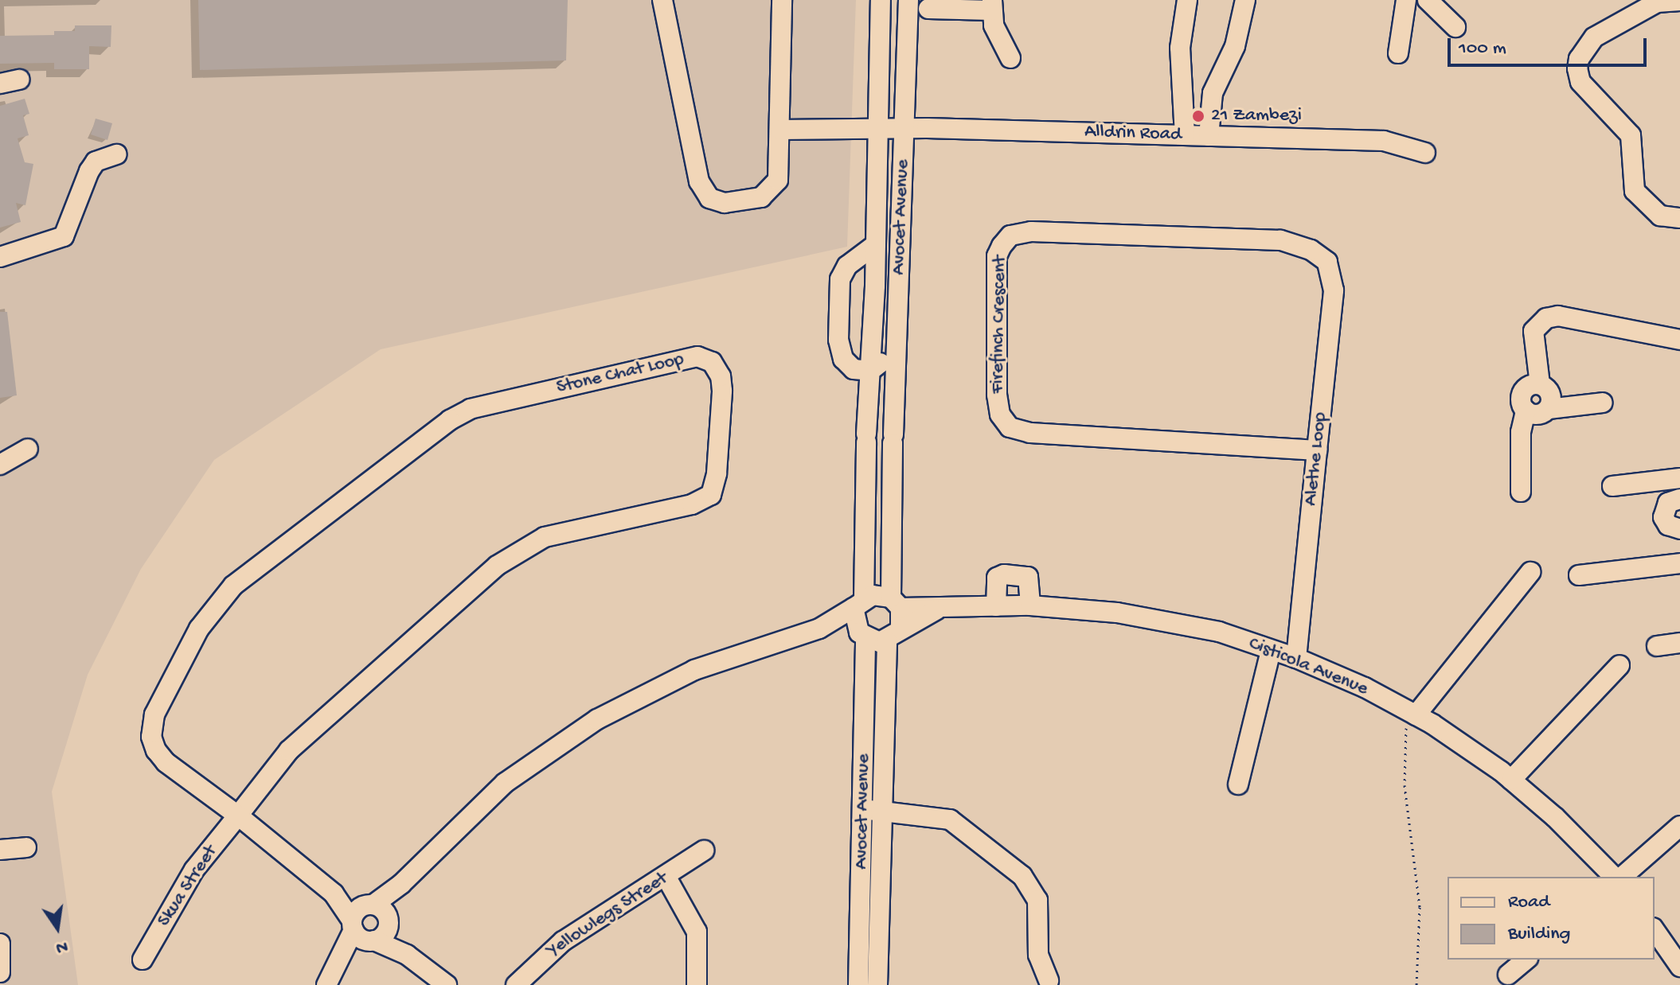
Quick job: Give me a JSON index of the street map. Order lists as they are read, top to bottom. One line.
{"streets":{"street":["Alldrin Road","Avocet Avenue","Firefinch Crescent","Stone Chat Loop","Alethe Loop","Cisticola Avenue","Skua Street","Yellowlegs Street"]},"crossings":[["Alldrin Road","Avocet Avenue"],["Avocet Avenue","Cisticola Avenue"],["Firefinch Crescent","Alethe Loop"],["Stone Chat Loop","Skua Street"],["Alethe Loop","Cisticola Avenue"]],"places":["21 Zambezi"],"legend":["Road","Building"],"scale_bar":"100 m","north":"bottom"}
